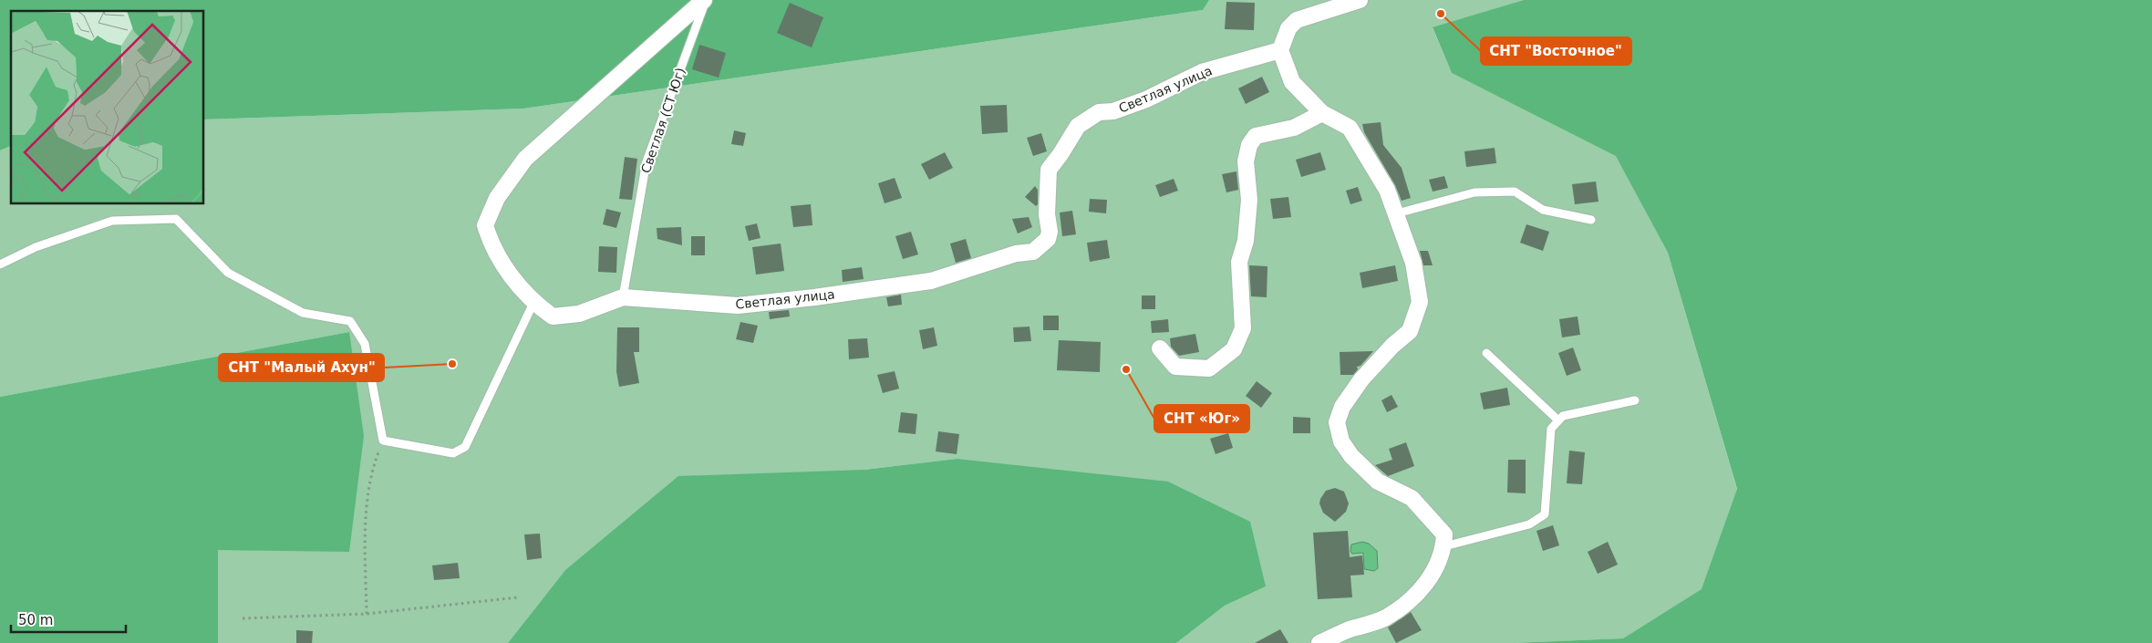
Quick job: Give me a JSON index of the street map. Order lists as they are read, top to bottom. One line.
{"streets":{"street":["Светлая улица"],"lane":["Светлая (СТ Юг)"]},"crossings":[["Светлая улица","Светлая (СТ Юг)"]],"places":["СНТ \"Восточное\"","СНТ \"Малый Ахун\"","СНТ «Юг»"],"scale_bar":"50 m"}
